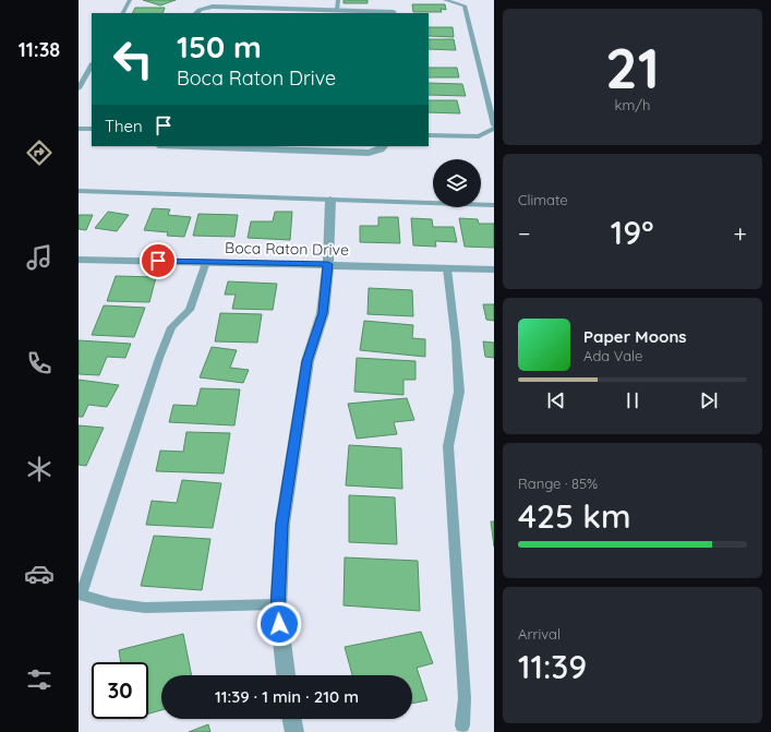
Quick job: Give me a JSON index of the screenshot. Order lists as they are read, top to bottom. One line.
{"streets":{"street":["Boca Raton Drive"]},"page":{"tabs":"11:38","tile":[["21","km/h"],"Climate",["Range · 85%","425 km"],["Arrival","11:39"]],"turn":["150 m","Boca Raton Drive"],"then":"Then","heat":["−","19°","+"],"song":["Paper Moons","Ada Vale"],"limit":"30","trip":"11:39 · 1 min · 210 m"}}
